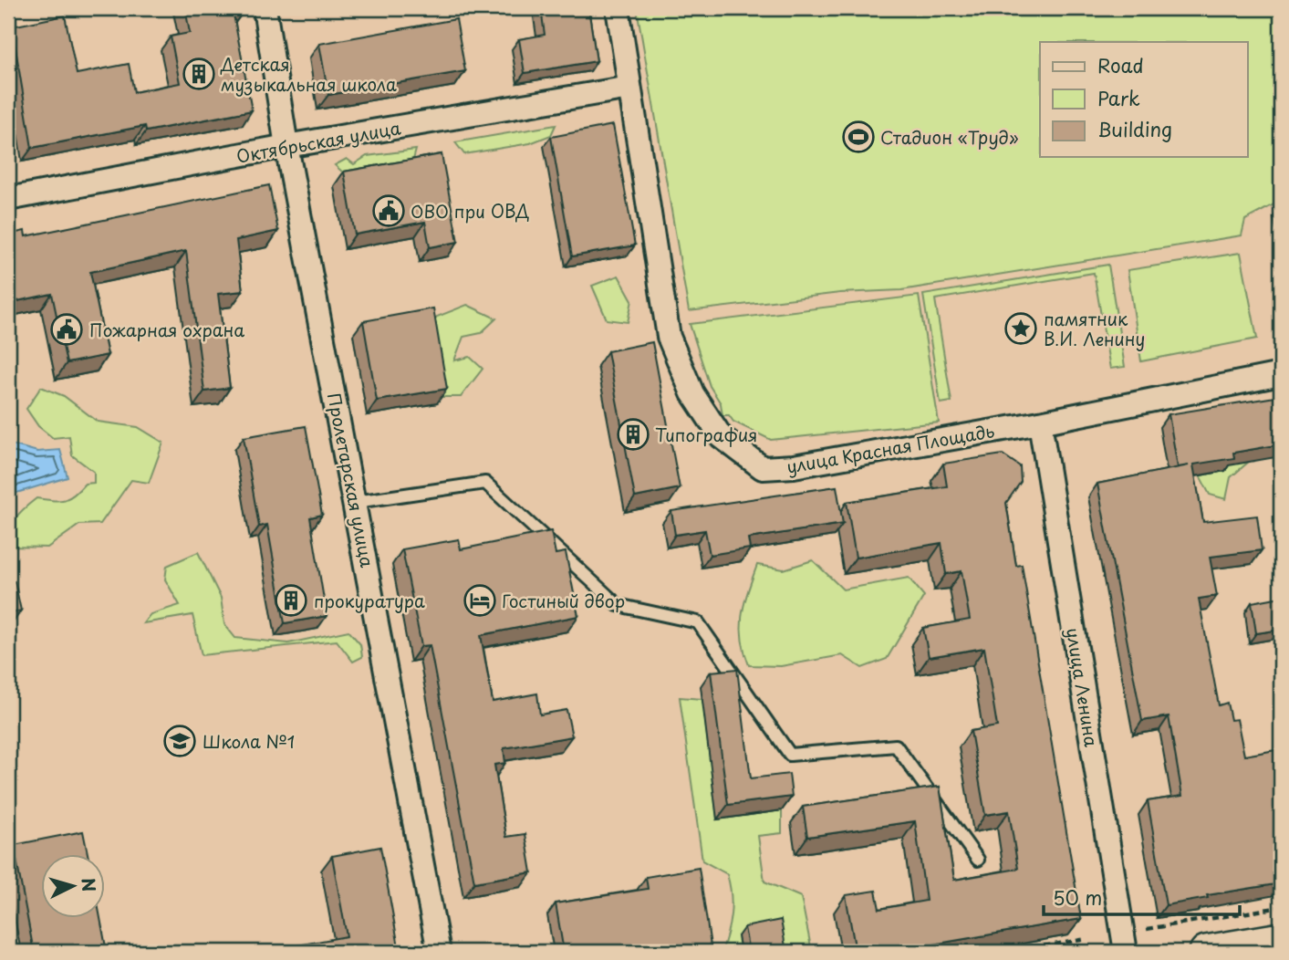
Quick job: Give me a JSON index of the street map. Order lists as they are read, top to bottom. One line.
{"streets":{"street":["Октябрьская улица","улица Красная Площадь","Пролетарская улица","улица Ленина"]},"crossings":[["Октябрьская улица","улица Красная Площадь"],["Октябрьская улица","Пролетарская улица"],["улица Красная Площадь","улица Ленина"]],"places":{"building":["Детская музыкальная школа","Типография","прокуратура"],"sports":["Стадион «Труд»"],"public building":["ОВО при ОВД","Пожарная охрана"],"place":["памятник В.И. Ленину"],"hotel":["Гостиный двор"],"school or university":["Школа №1"]},"legend":["Road","Park","Building"],"scale_bar":"50 m","north":"right"}
